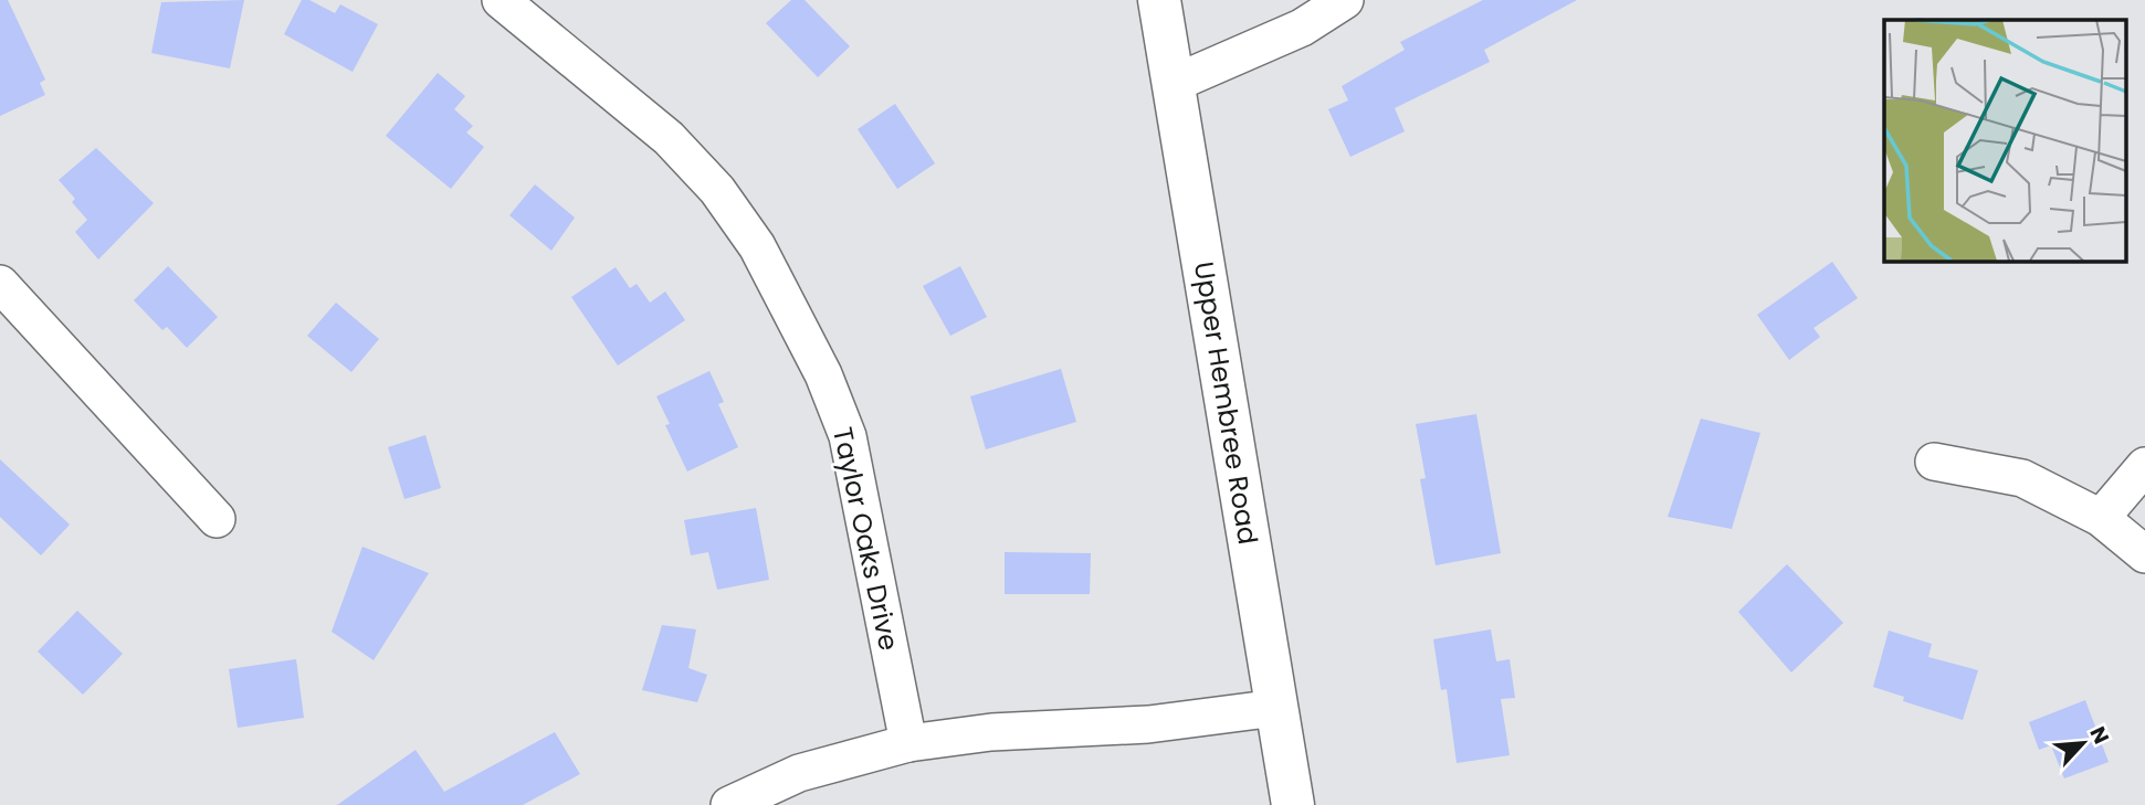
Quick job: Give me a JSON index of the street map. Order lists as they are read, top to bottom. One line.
{"streets":{"street":["Upper Hembree Road","Taylor Oaks Drive"]},"north":"top right"}
